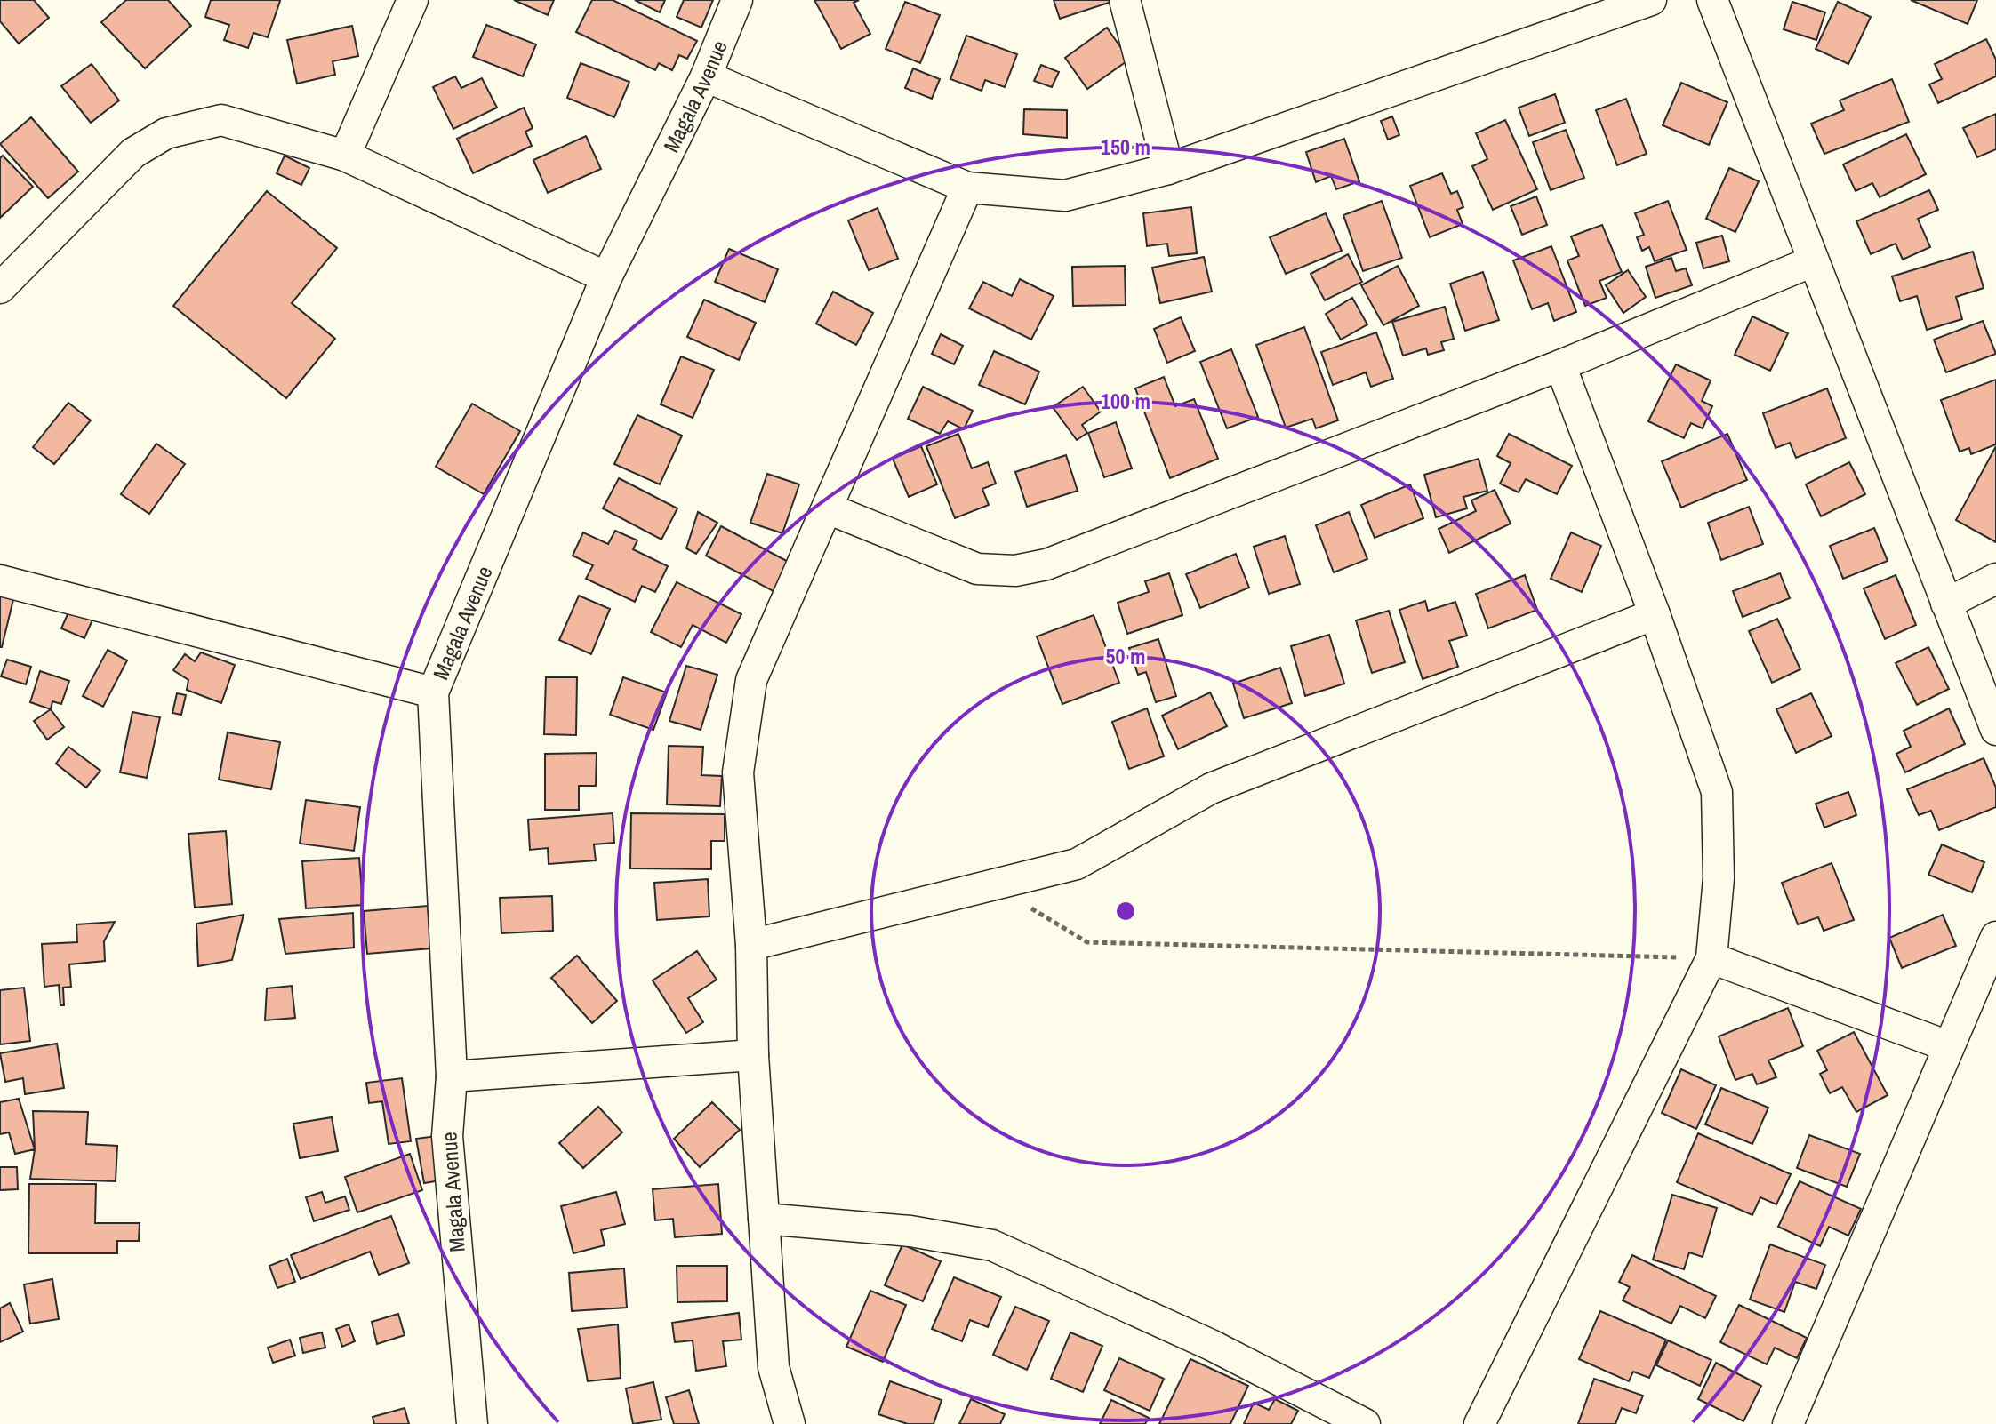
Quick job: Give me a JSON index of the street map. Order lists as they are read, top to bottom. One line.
{"streets":{"street":["Magala Avenue"]},"rings":["150 m","100 m","50 m"]}
